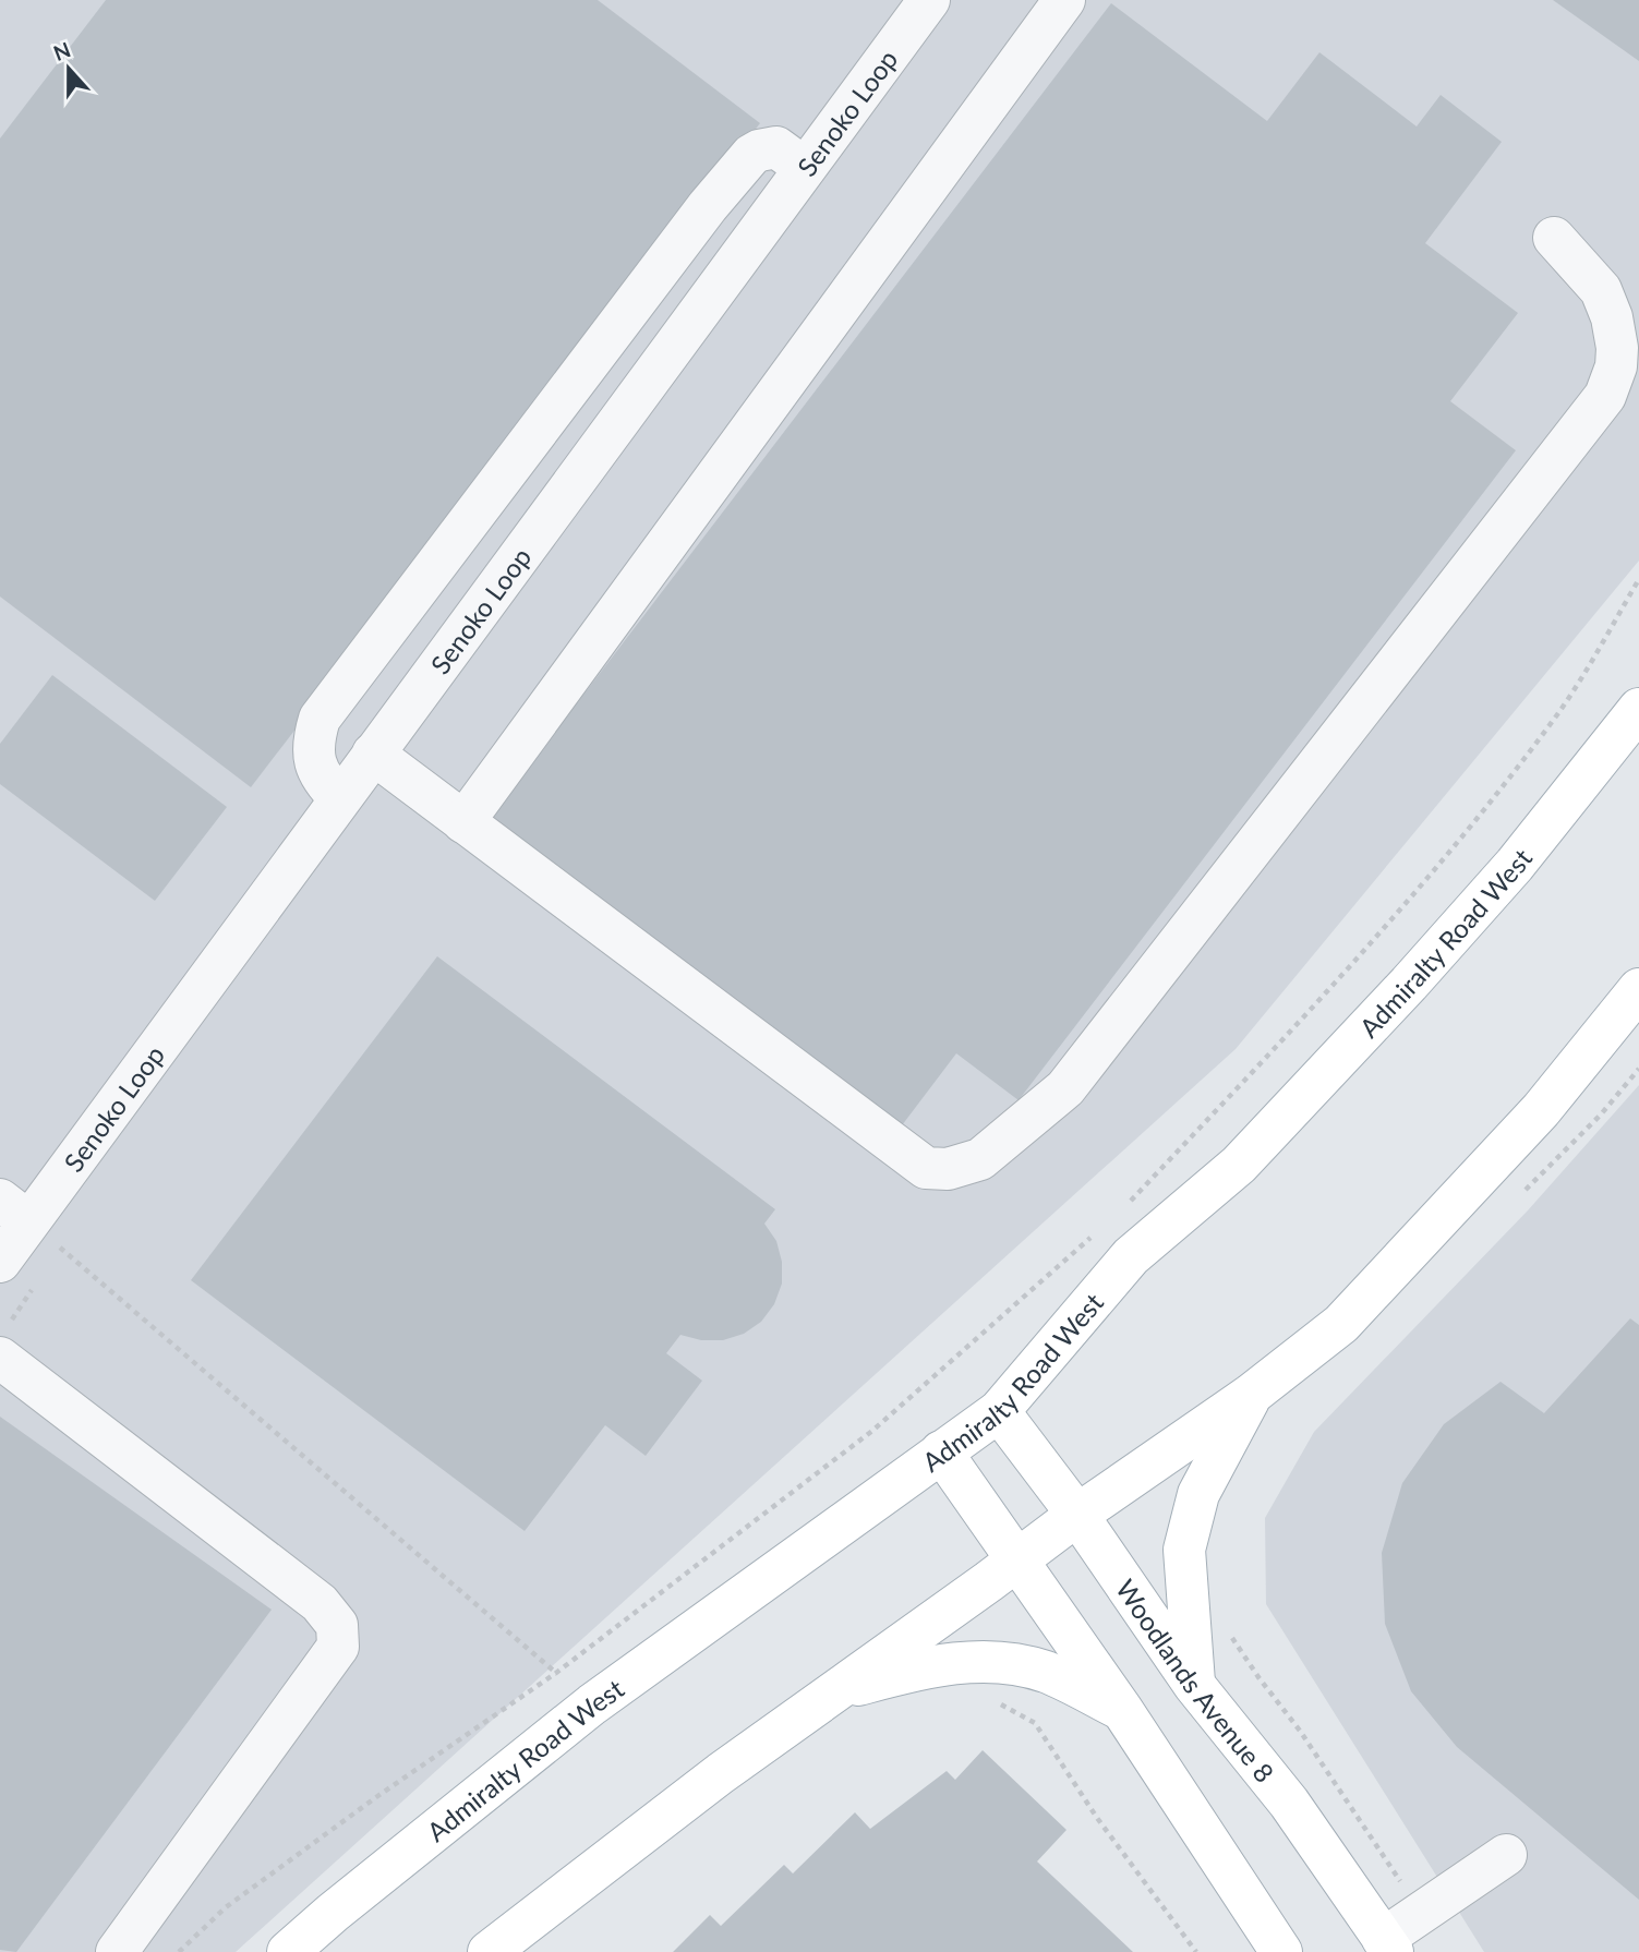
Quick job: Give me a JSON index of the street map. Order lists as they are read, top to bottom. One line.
{"streets":{"main road":["Admiralty Road West","Woodlands Avenue 8"],"street":["Senoko Loop"]},"crossings":[["Admiralty Road West","Woodlands Avenue 8"]],"north":"top"}
